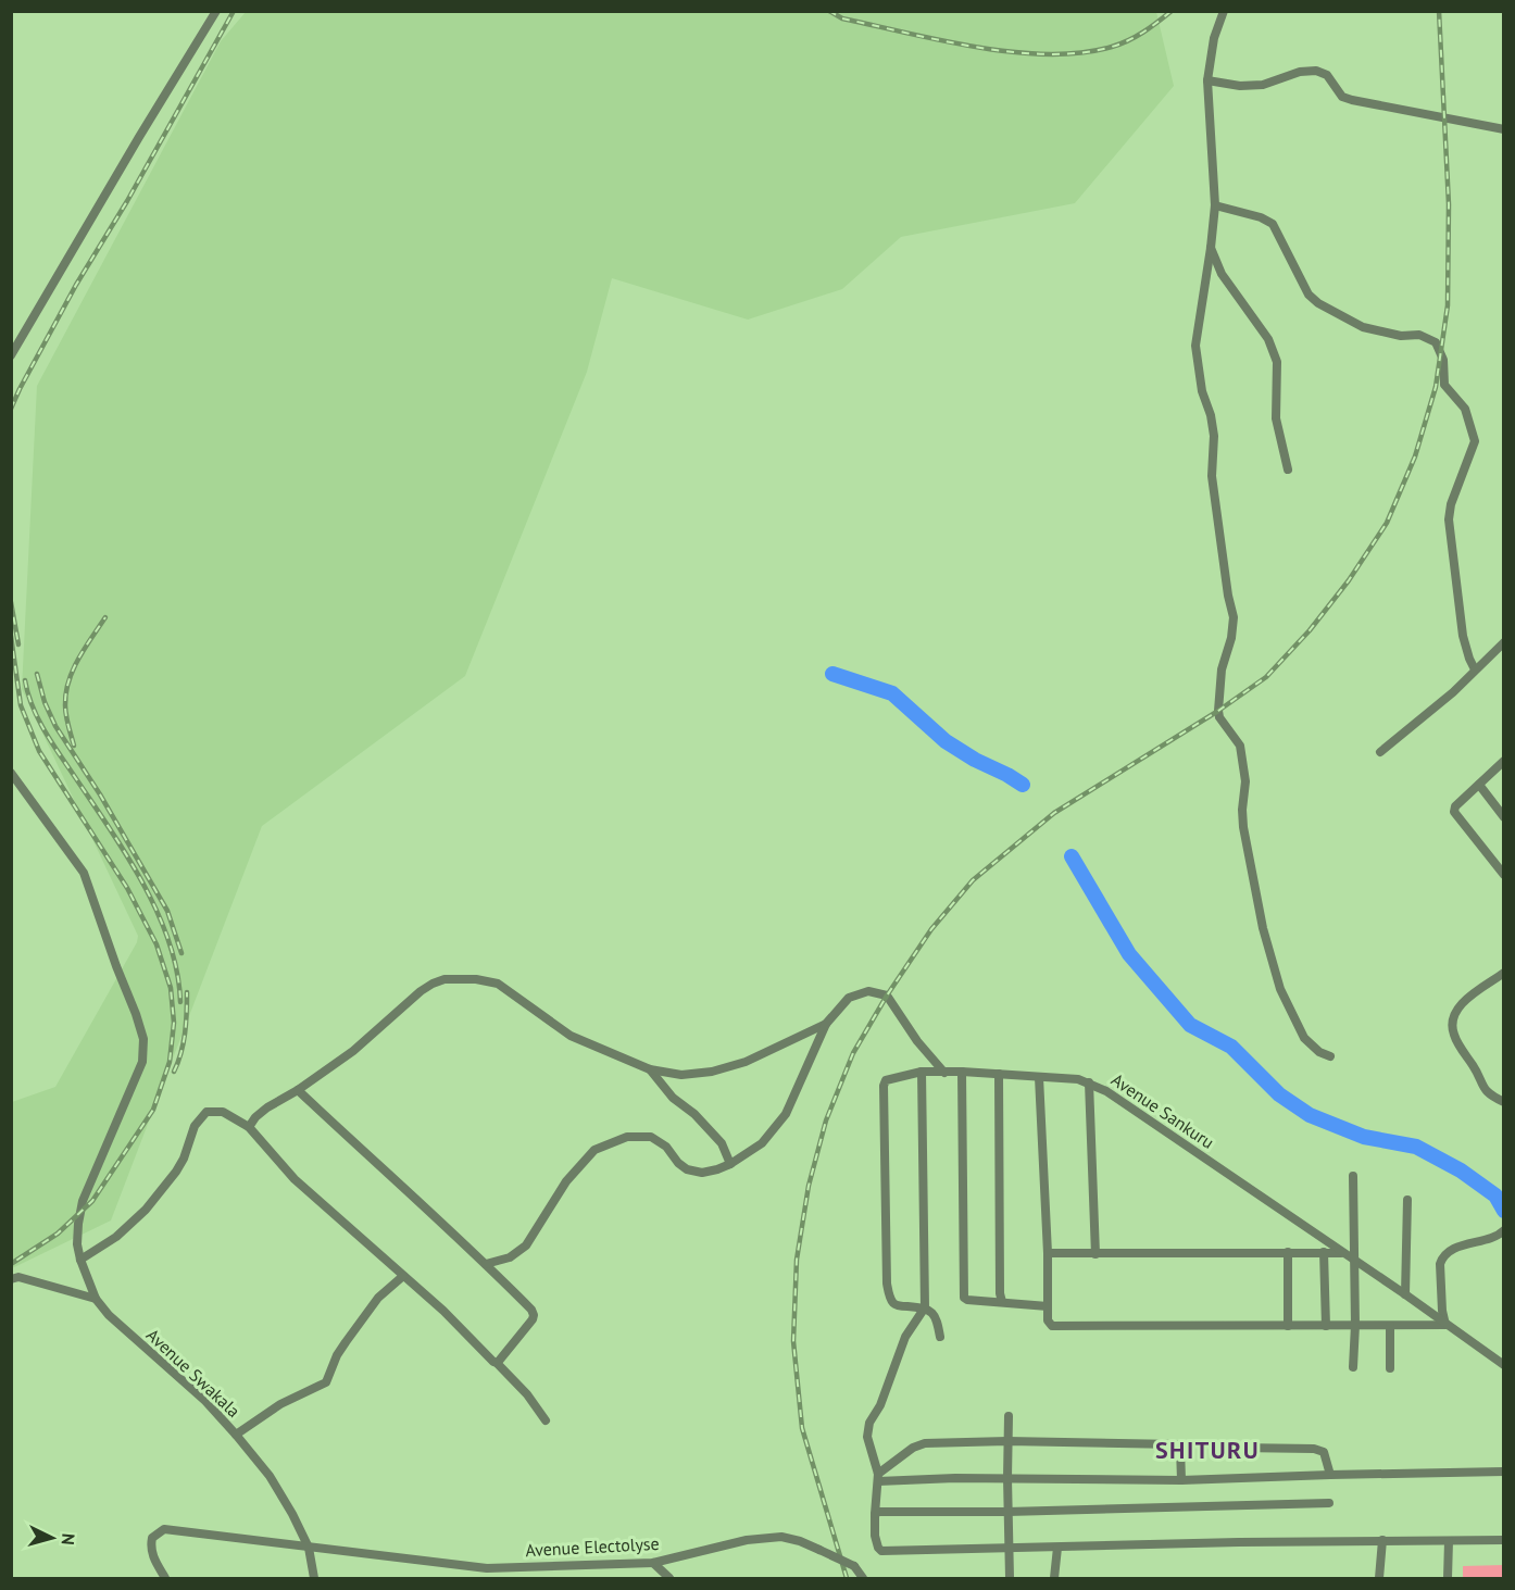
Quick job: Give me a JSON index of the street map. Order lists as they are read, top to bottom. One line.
{"streets":{"street":["Avenue Sankuru","Avenue Swakala","Avenue Electolyse"]},"crossings":[["Avenue Swakala","Avenue Electolyse"]],"districts":["SHITURU"],"north":"right"}
